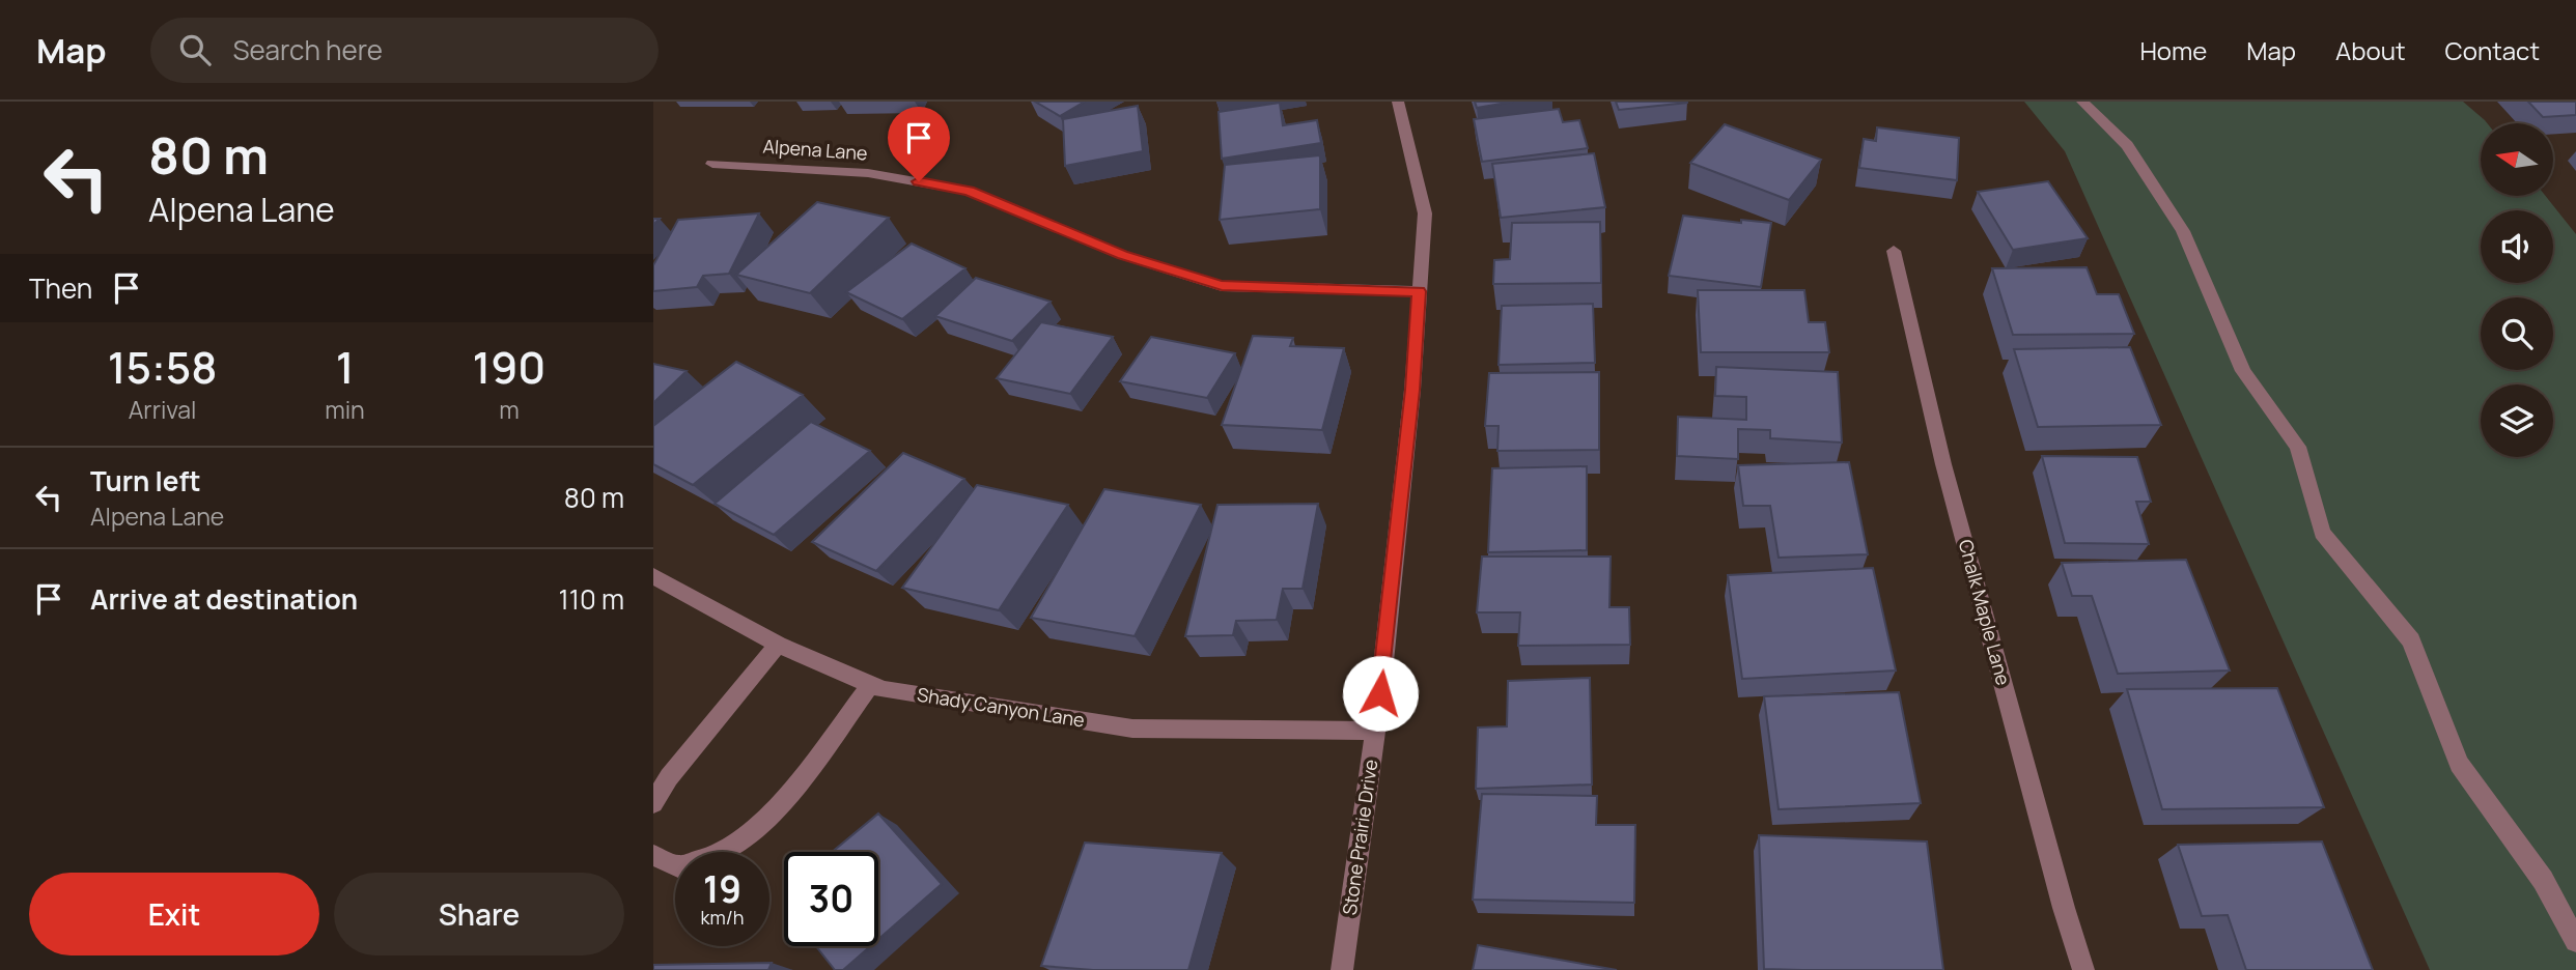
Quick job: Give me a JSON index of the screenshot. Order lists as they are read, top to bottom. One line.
{"streets":{"street":["Alpena Lane","Chalk Maple Lane","Shady Canyon Lane","Stone Prairie Drive"]},"crossings":[["Alpena Lane","Stone Prairie Drive"],["Shady Canyon Lane","Stone Prairie Drive"]],"north":"left","page":{"header":"Map","search":"Search here","nav":["Home","Map","About","Contact"],"turn":["80 m","Alpena Lane"],"then":"Then","eta":["15:58","Arrival","1","min","190","m"],"list":[{"name":"Turn left","note":"Alpena Lane","value":"80 m"},{"name":"Arrive at destination","value":"110 m"}],"speed":"19 km/h","limit":"30","buttons":["Exit","Share"]}}
